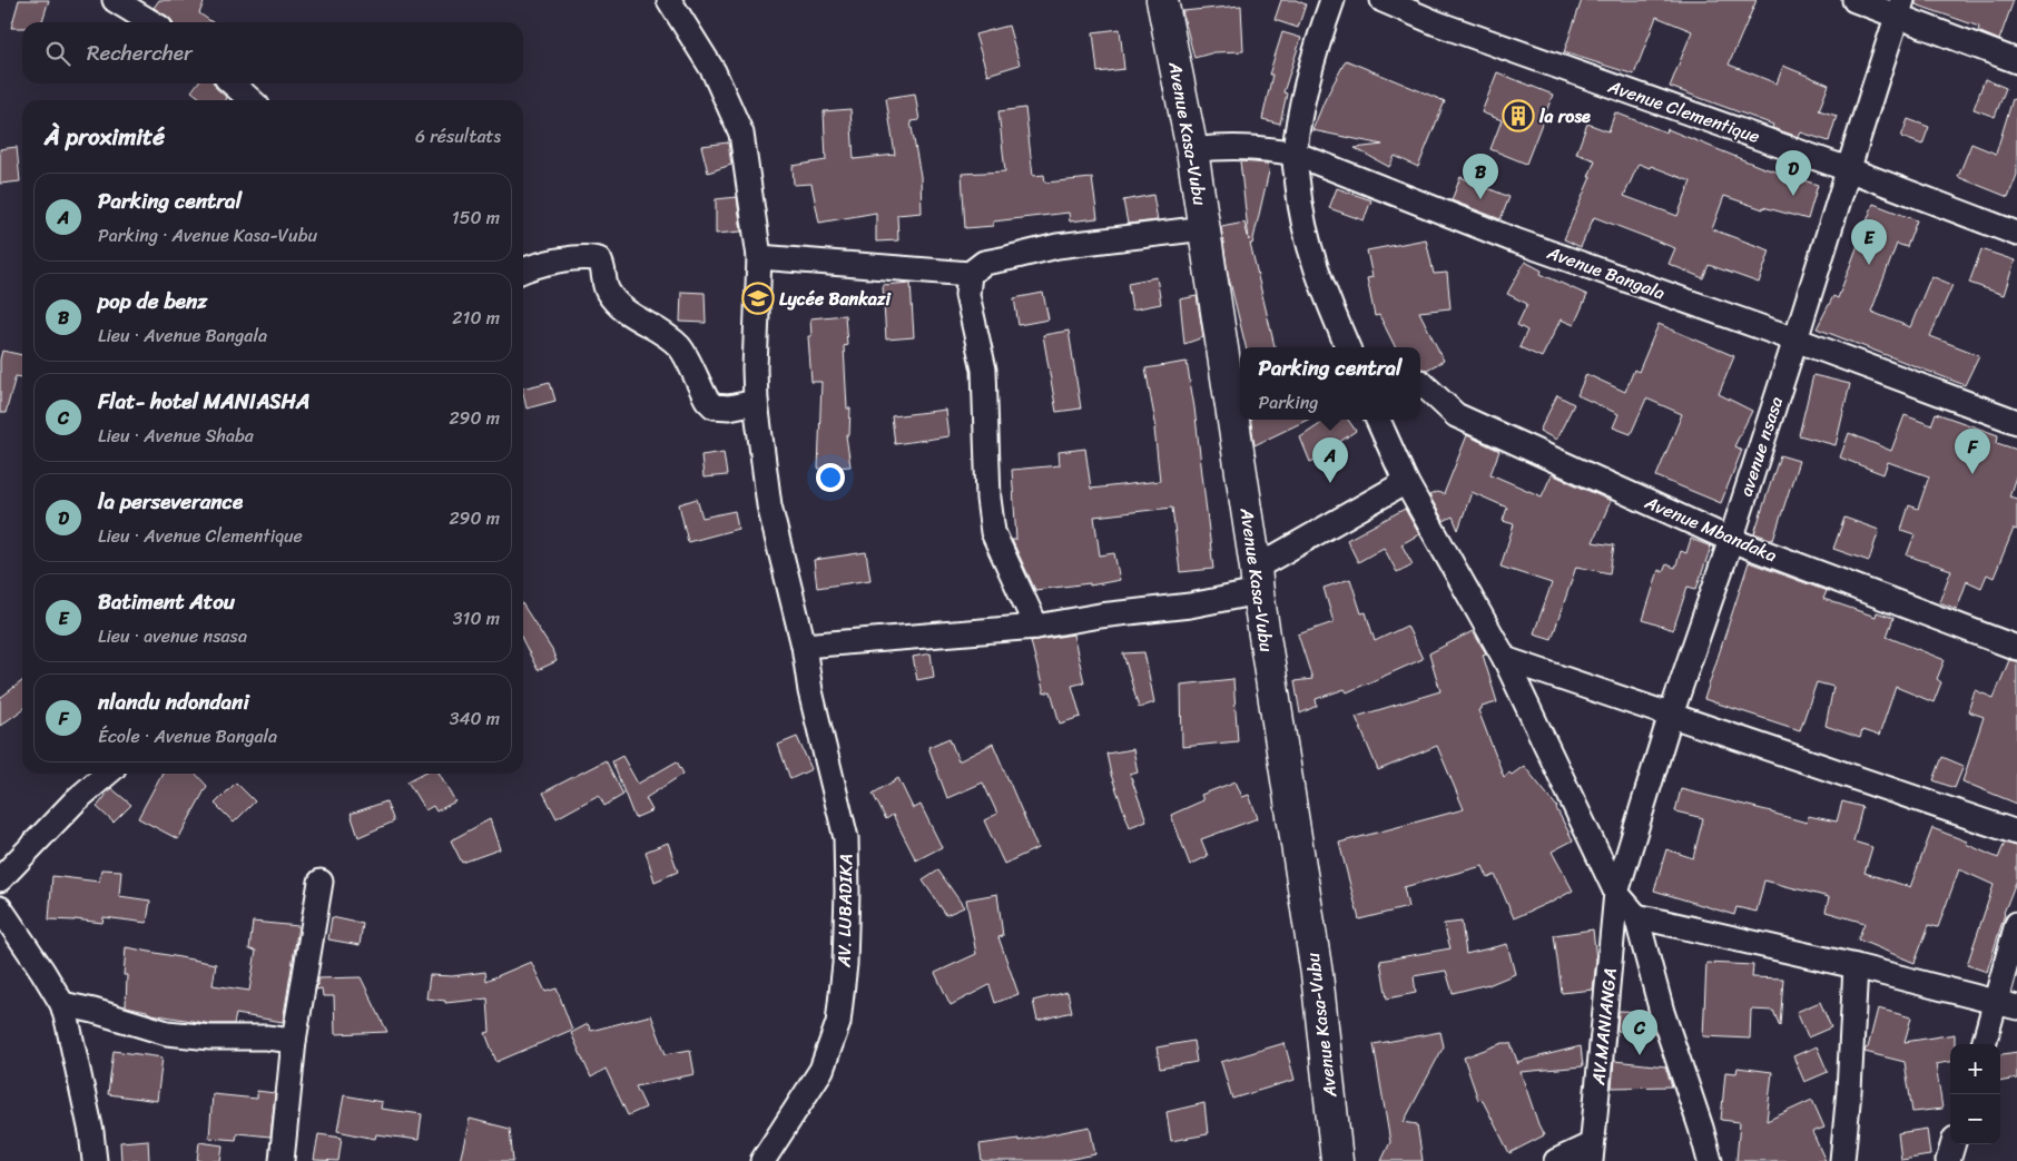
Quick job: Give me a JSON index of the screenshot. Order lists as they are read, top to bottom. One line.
{"streets":{"highway":["Avenue Kasa-Vubu"],"street":["Avenue Clementique","Avenue Bangala","avenue nsasa","Avenue Mbandaka","AV. LUBADIKA","AV.MANIANGA"]},"crossings":[["Avenue Clementique","avenue nsasa"],["Avenue Kasa-Vubu","Avenue Bangala"],["Avenue Bangala","avenue nsasa"],["avenue nsasa","Avenue Mbandaka"],["avenue nsasa","AV.MANIANGA"]],"places":{"building":["la rose"],"school or university":["Lycée Bankazi"]},"page":{"search":"Rechercher","heading":["À proximité","6 résultats"],"pins":["D","B","E","F","A","C"],"list":[{"mark":"A","name":"Parking central","note":"Parking · Avenue Kasa-Vubu","value":"150 m"},{"mark":"B","name":"pop de benz","note":"Lieu · Avenue Bangala","value":"210 m"},{"mark":"C","name":"Flat- hotel MANIASHA","note":"Lieu · Avenue Shaba","value":"290 m"},{"mark":"D","name":"la perseverance","note":"Lieu · Avenue Clementique","value":"290 m"},{"mark":"E","name":"Batiment Atou","note":"Lieu · avenue nsasa","value":"310 m"},{"mark":"F","name":"nlandu ndondani","note":"École · Avenue Bangala","value":"340 m"}],"popup":["Parking central","Parking"],"map_buttons":["+","−"]}}
